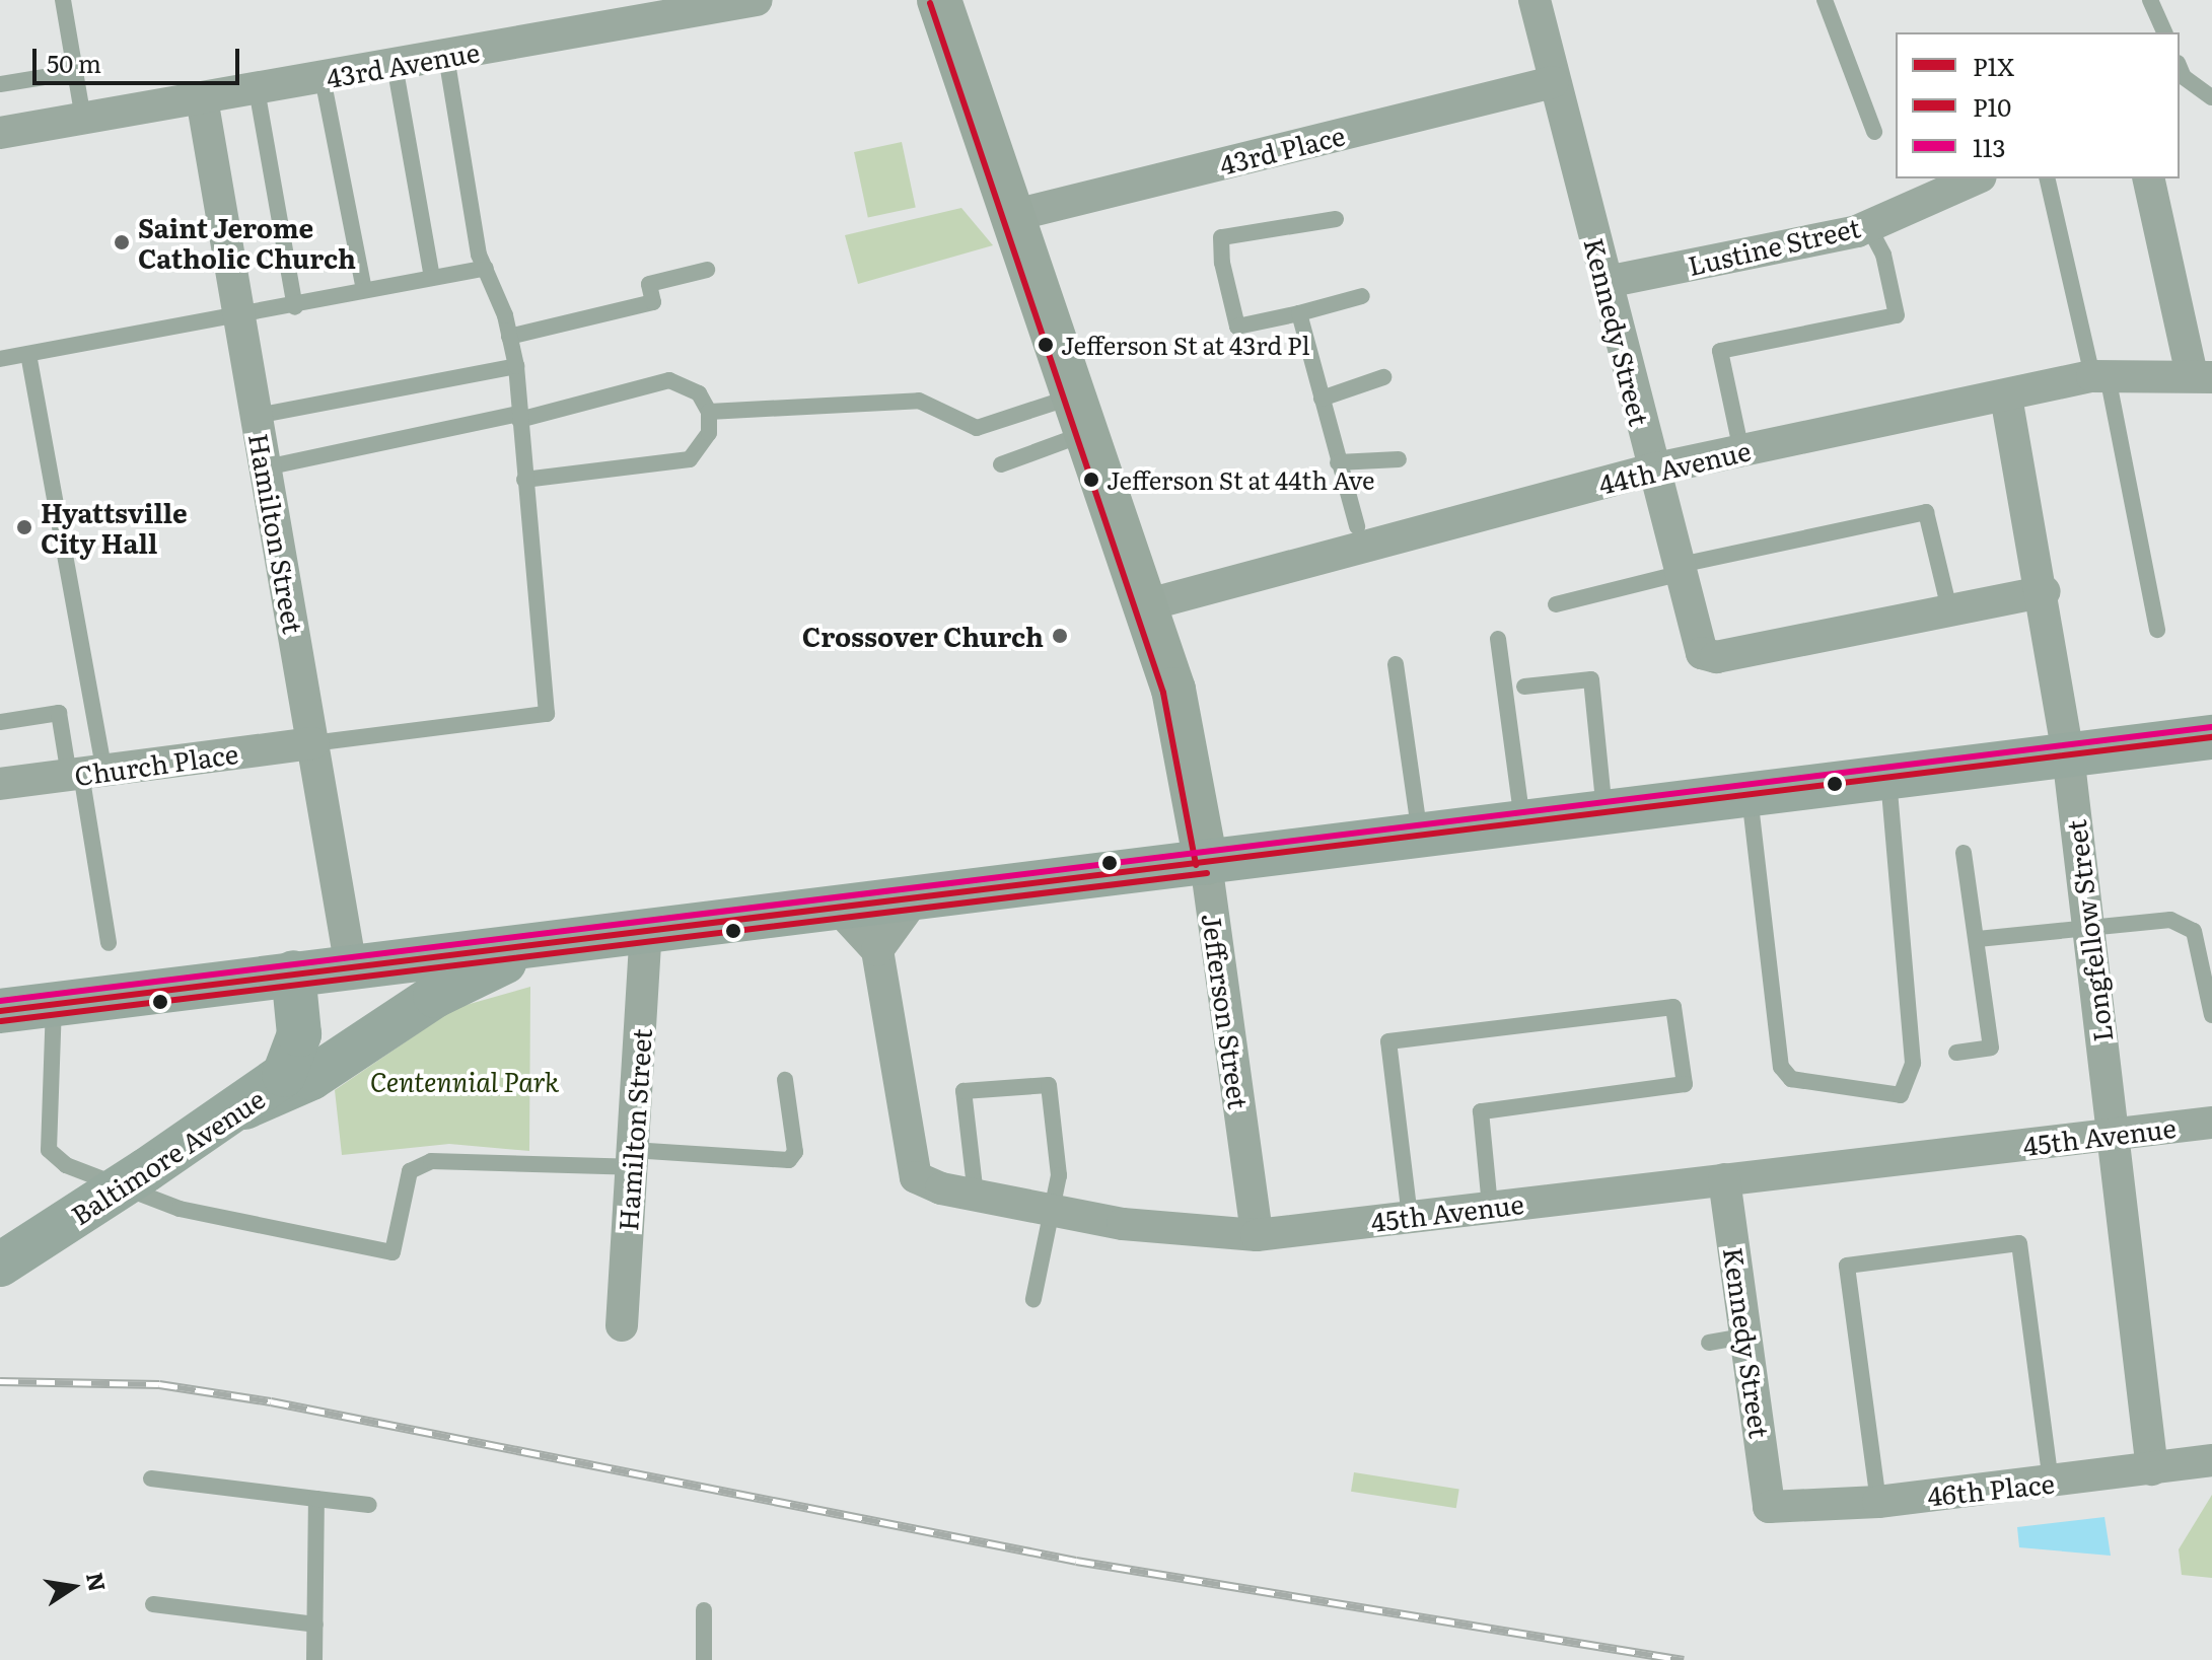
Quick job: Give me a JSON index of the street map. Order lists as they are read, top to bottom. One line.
{"streets":{"main road":["Baltimore Avenue"],"street":["43rd Avenue","43rd Place","Lustine Street","Kennedy Street","44th Avenue","Hamilton Street","Church Place","Longfellow Street","Jefferson Street","45th Avenue","46th Place"]},"crossings":[["43rd Avenue","Hamilton Street"],["43rd Place","Kennedy Street"],["43rd Place","Jefferson Street"],["Lustine Street","Kennedy Street"],["Kennedy Street","44th Avenue"],["Kennedy Street","Longfellow Street"],["Kennedy Street","45th Avenue"],["Kennedy Street","46th Place"],["44th Avenue","Longfellow Street"],["44th Avenue","Jefferson Street"],["Hamilton Street","Church Place"],["Longfellow Street","45th Avenue"],["Longfellow Street","46th Place"],["Jefferson Street","45th Avenue"]],"parks":["Centennial Park"],"places":["Saint Jerome Catholic Church","Jefferson St at 43rd Pl","Jefferson St at 44th Ave","Hyattsville City Hall","Crossover Church"],"lines":["transit line P10","transit line 113","transit line P1X"],"legend":["P1X","P10","113"],"scale_bar":"50 m","north":"right"}
